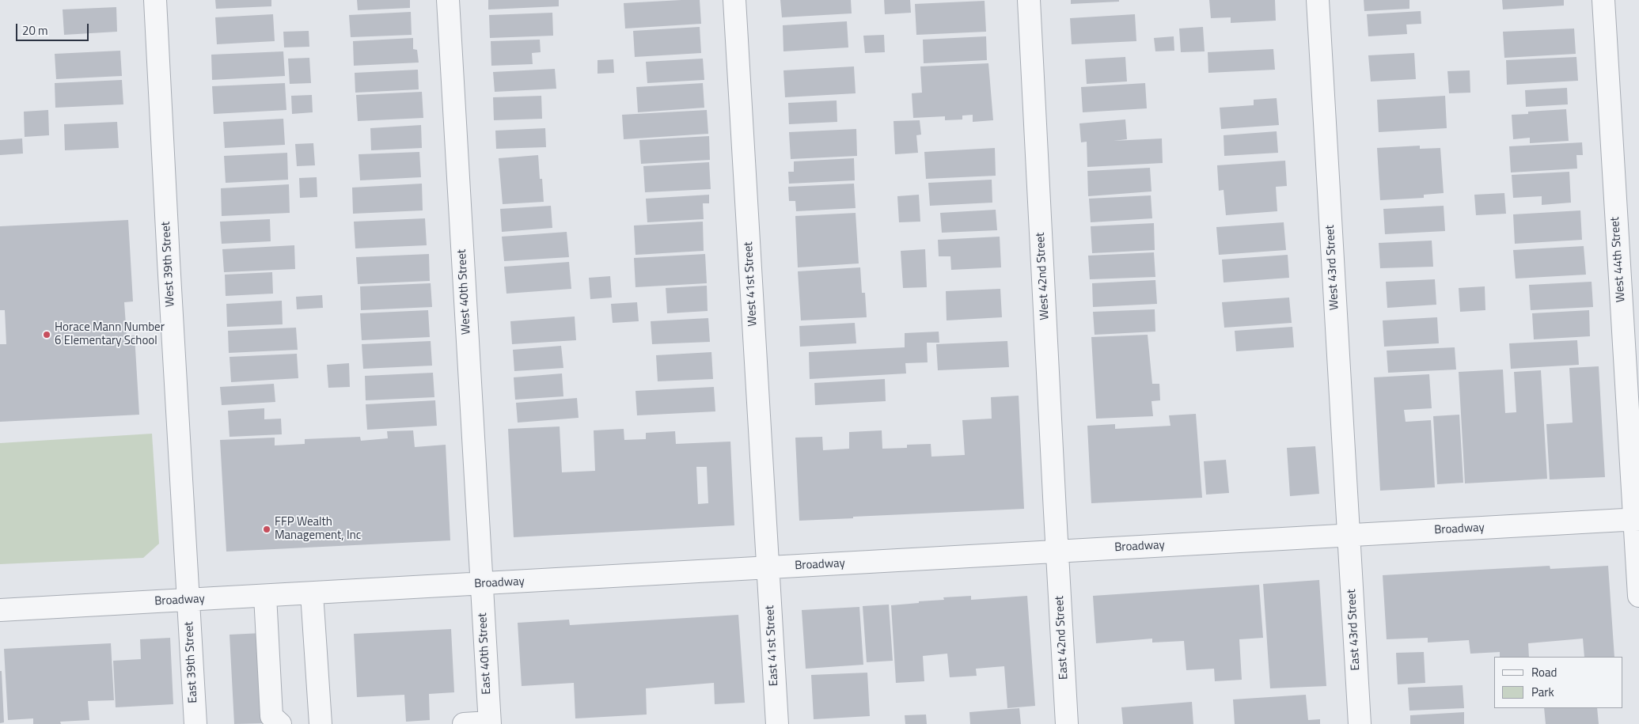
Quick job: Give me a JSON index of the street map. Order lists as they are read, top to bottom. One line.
{"streets":{"street":["West 44th Street","West 39th Street","West 43rd Street","West 42nd Street","West 41st Street","West 40th Street","Broadway","East 43rd Street","East 42nd Street","East 41st Street","East 40th Street","East 39th Street"]},"crossings":[["West 44th Street","Broadway"],["West 39th Street","Broadway"],["West 39th Street","East 39th Street"],["West 43rd Street","Broadway"],["West 43rd Street","East 43rd Street"],["West 42nd Street","Broadway"],["West 42nd Street","East 42nd Street"],["West 41st Street","Broadway"],["West 41st Street","East 41st Street"],["West 40th Street","Broadway"],["West 40th Street","East 40th Street"],["Broadway","East 43rd Street"],["Broadway","East 42nd Street"],["Broadway","East 41st Street"],["Broadway","East 40th Street"],["Broadway","East 39th Street"]],"places":["Horace Mann Number 6 Elementary School","FFP Wealth Management, Inc"],"legend":["Road","Park"],"scale_bar":"20 m"}
